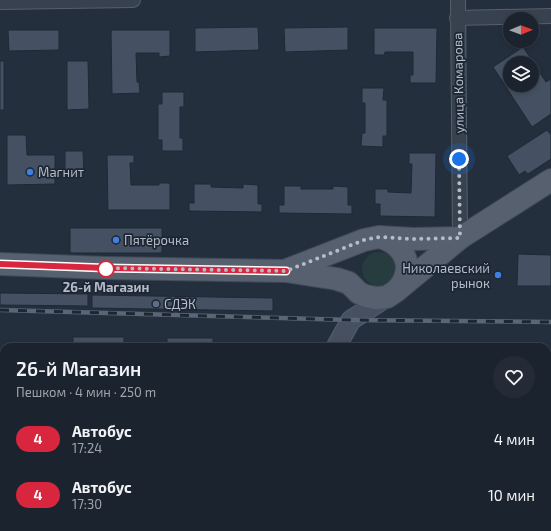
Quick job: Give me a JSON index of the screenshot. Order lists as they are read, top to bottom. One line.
{"streets":{"street":["улица Комарова"]},"places":["Магнит","Пятёрочка","26-й Магазин","Николаевский рынок","СДЭК"],"lines":["bus line 4"],"north":"right","page":{"heading":["26-й Магазин","Пешком · 4 мин · 250 m"],"list":[{"mark":"4","name":"Автобус","note":"17:24","value":"4 мин"},{"mark":"4","name":"Автобус","note":"17:30","value":"10 мин"}]}}
